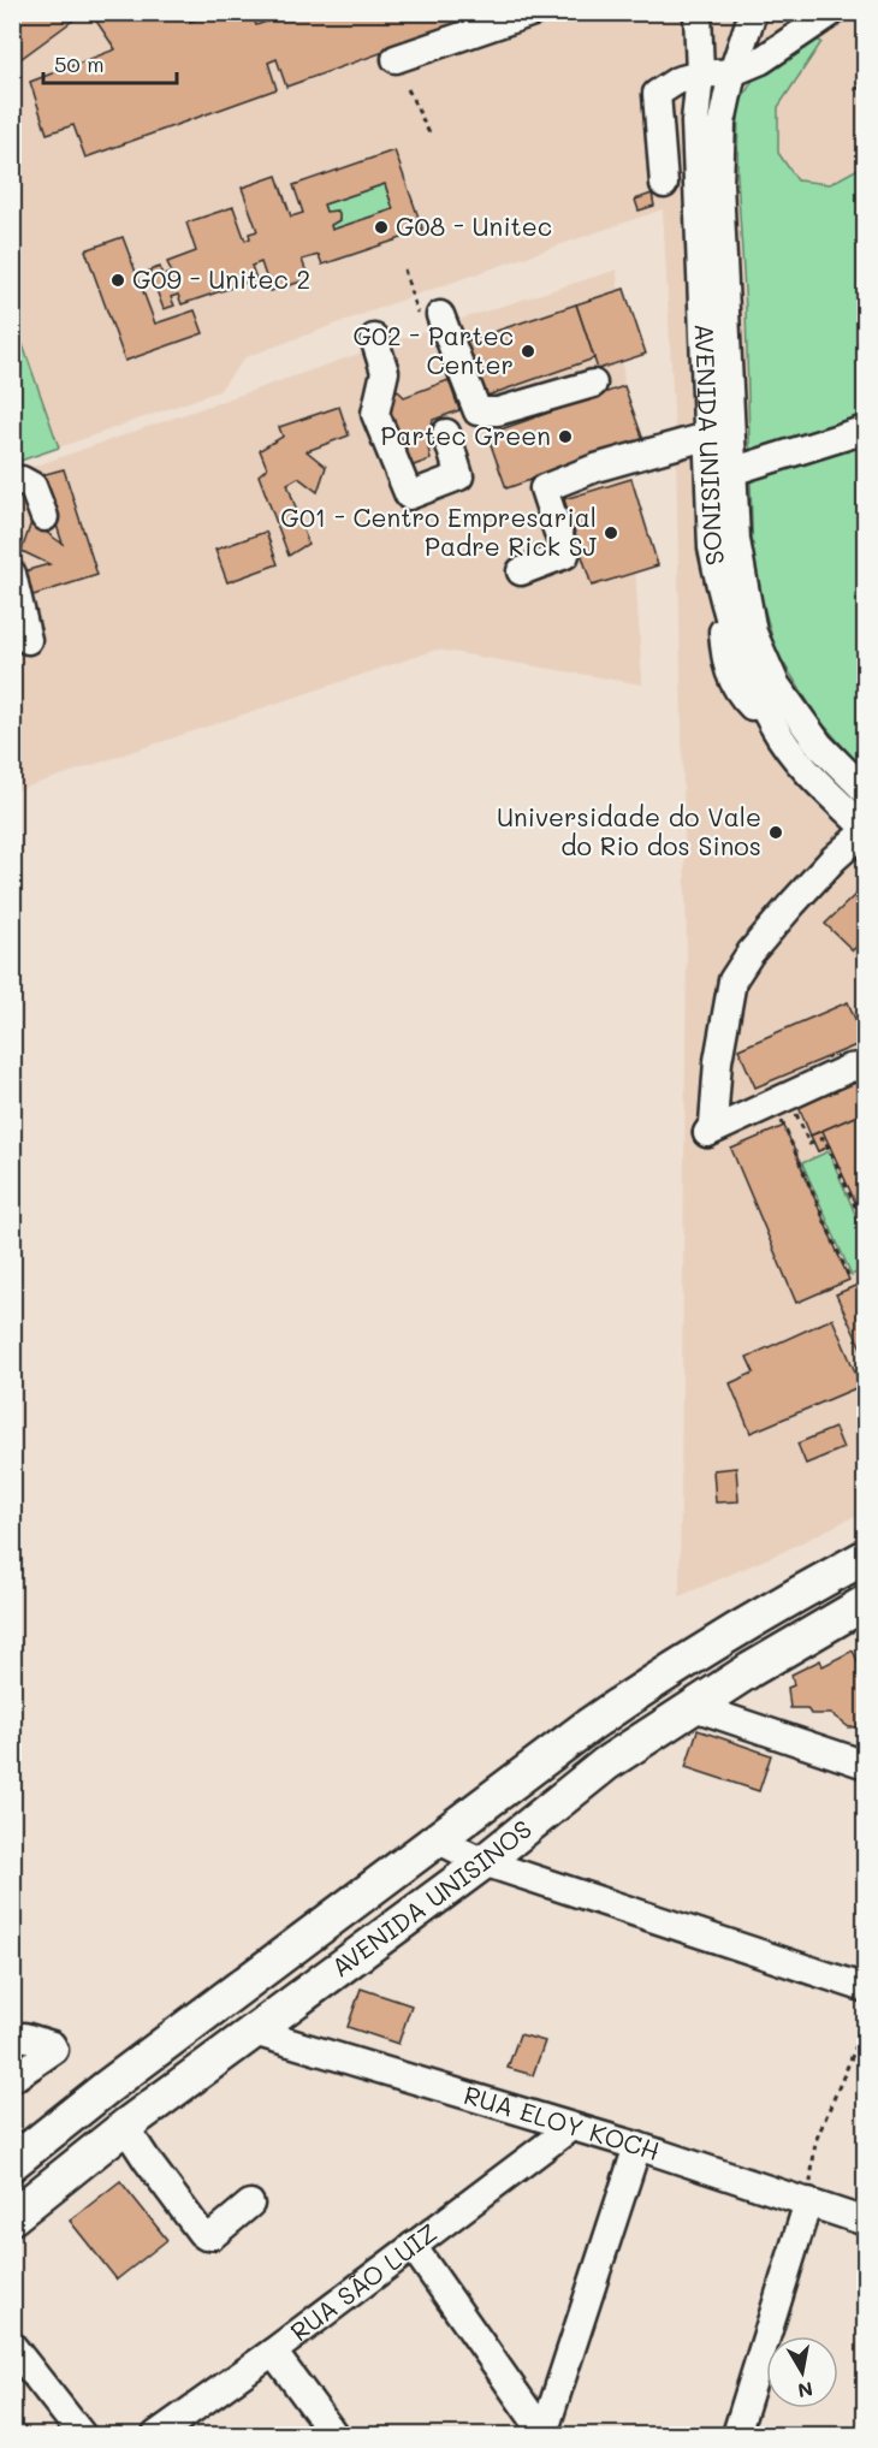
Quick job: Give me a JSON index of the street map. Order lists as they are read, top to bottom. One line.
{"streets":{"main road":["AVENIDA UNISINOS"],"street":["RUA ELOY KOCH","RUA SÃO LUIZ"]},"crossings":[["AVENIDA UNISINOS","RUA ELOY KOCH"],["RUA ELOY KOCH","RUA SÃO LUIZ"]],"places":["G08 - Unitec","G09 - Unitec 2","G02 - Partec Center","Partec Green","G01 - Centro Empresarial Padre Rick SJ","Universidade do Vale do Rio dos Sinos"],"scale_bar":"50 m","north":"bottom"}
